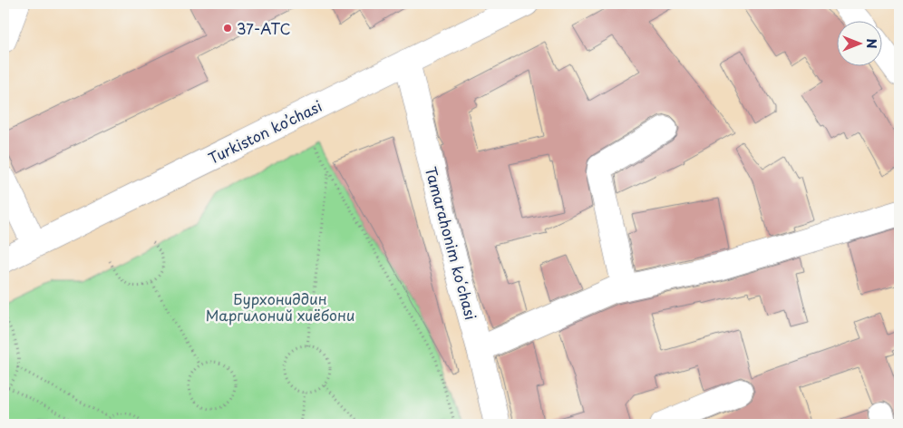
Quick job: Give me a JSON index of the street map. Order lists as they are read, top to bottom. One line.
{"streets":{"street":["Turkiston ko’chasi","Tamarahonim koʻchasi"]},"crossings":[["Turkiston ko’chasi","Tamarahonim koʻchasi"]],"parks":["Бурхониддин Маргилоний хиёбони"],"places":["37-АТС"],"north":"right"}
